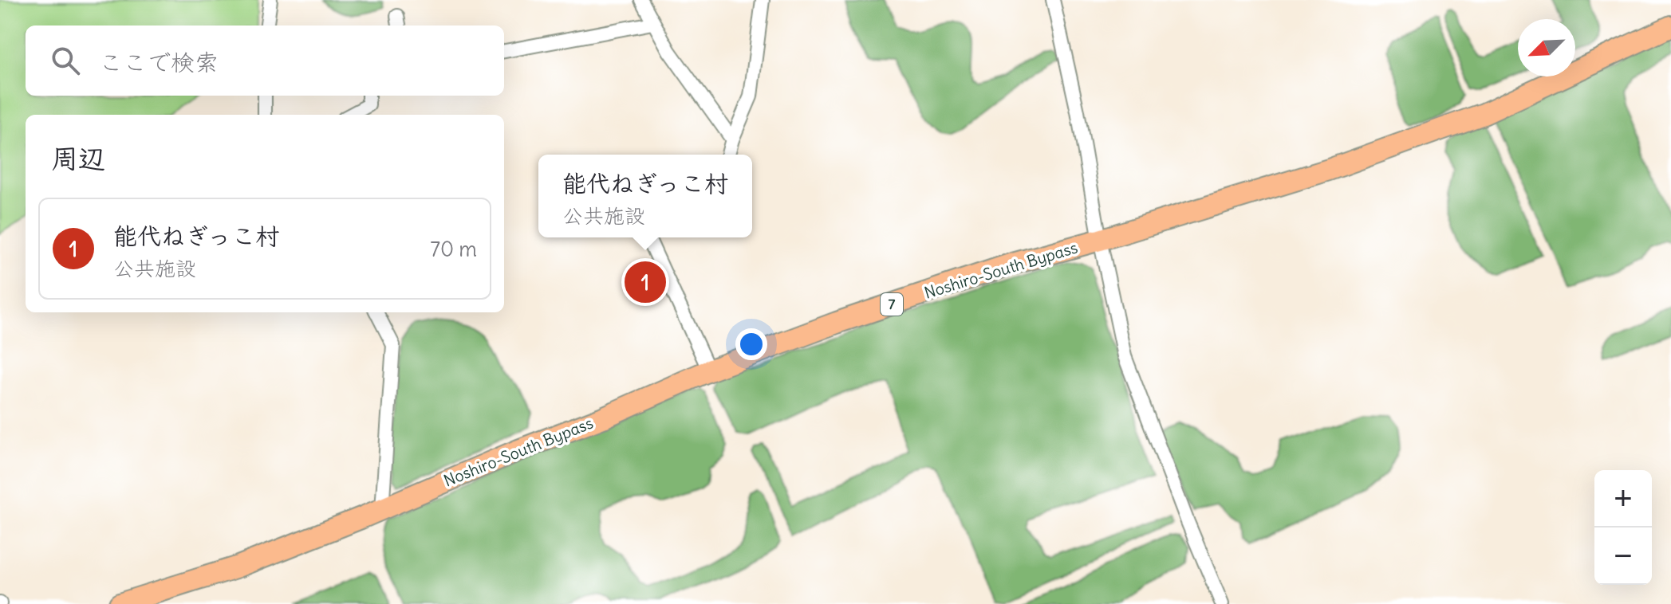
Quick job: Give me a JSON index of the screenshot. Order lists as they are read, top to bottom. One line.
{"streets":{"highway":["Noshiro-South Bypass","7"]},"north":"bottom left","page":{"search":"ここで検索","heading":"周辺","popup":["能代ねぎっこ村","公共施設"],"list":[{"mark":"1","name":"能代ねぎっこ村","note":"公共施設","value":"70 m"}],"pins":"1","map_buttons":["+","−"]}}
